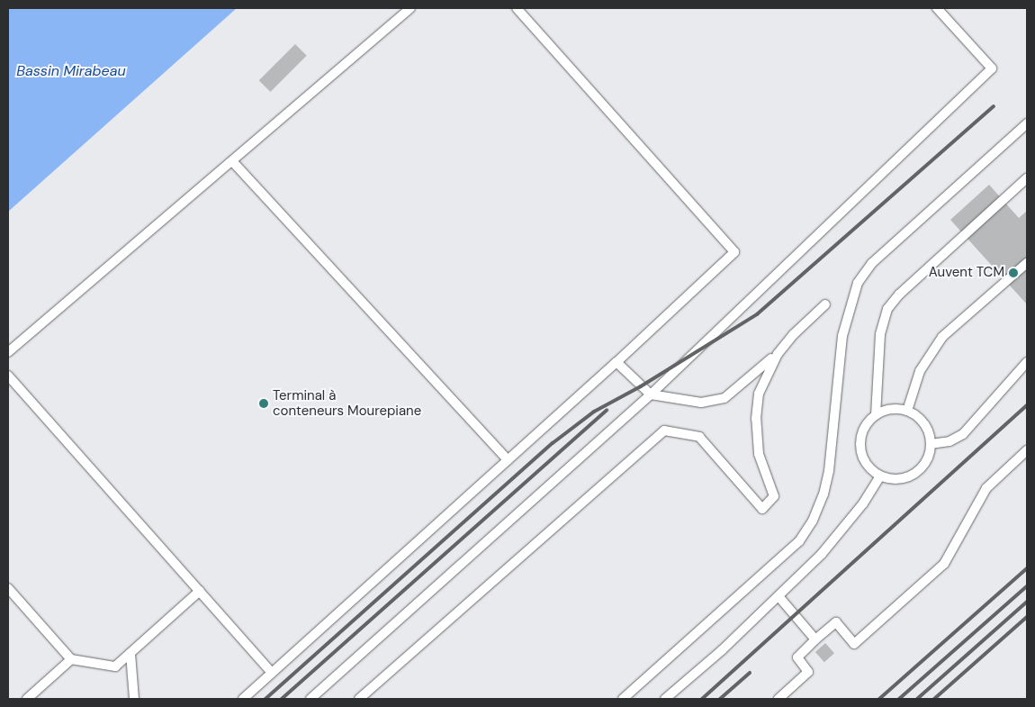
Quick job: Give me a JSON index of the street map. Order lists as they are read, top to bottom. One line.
{"water":["Bassin Mirabeau"],"places":["Auvent TCM","Terminal à conteneurs Mourepiane"]}
